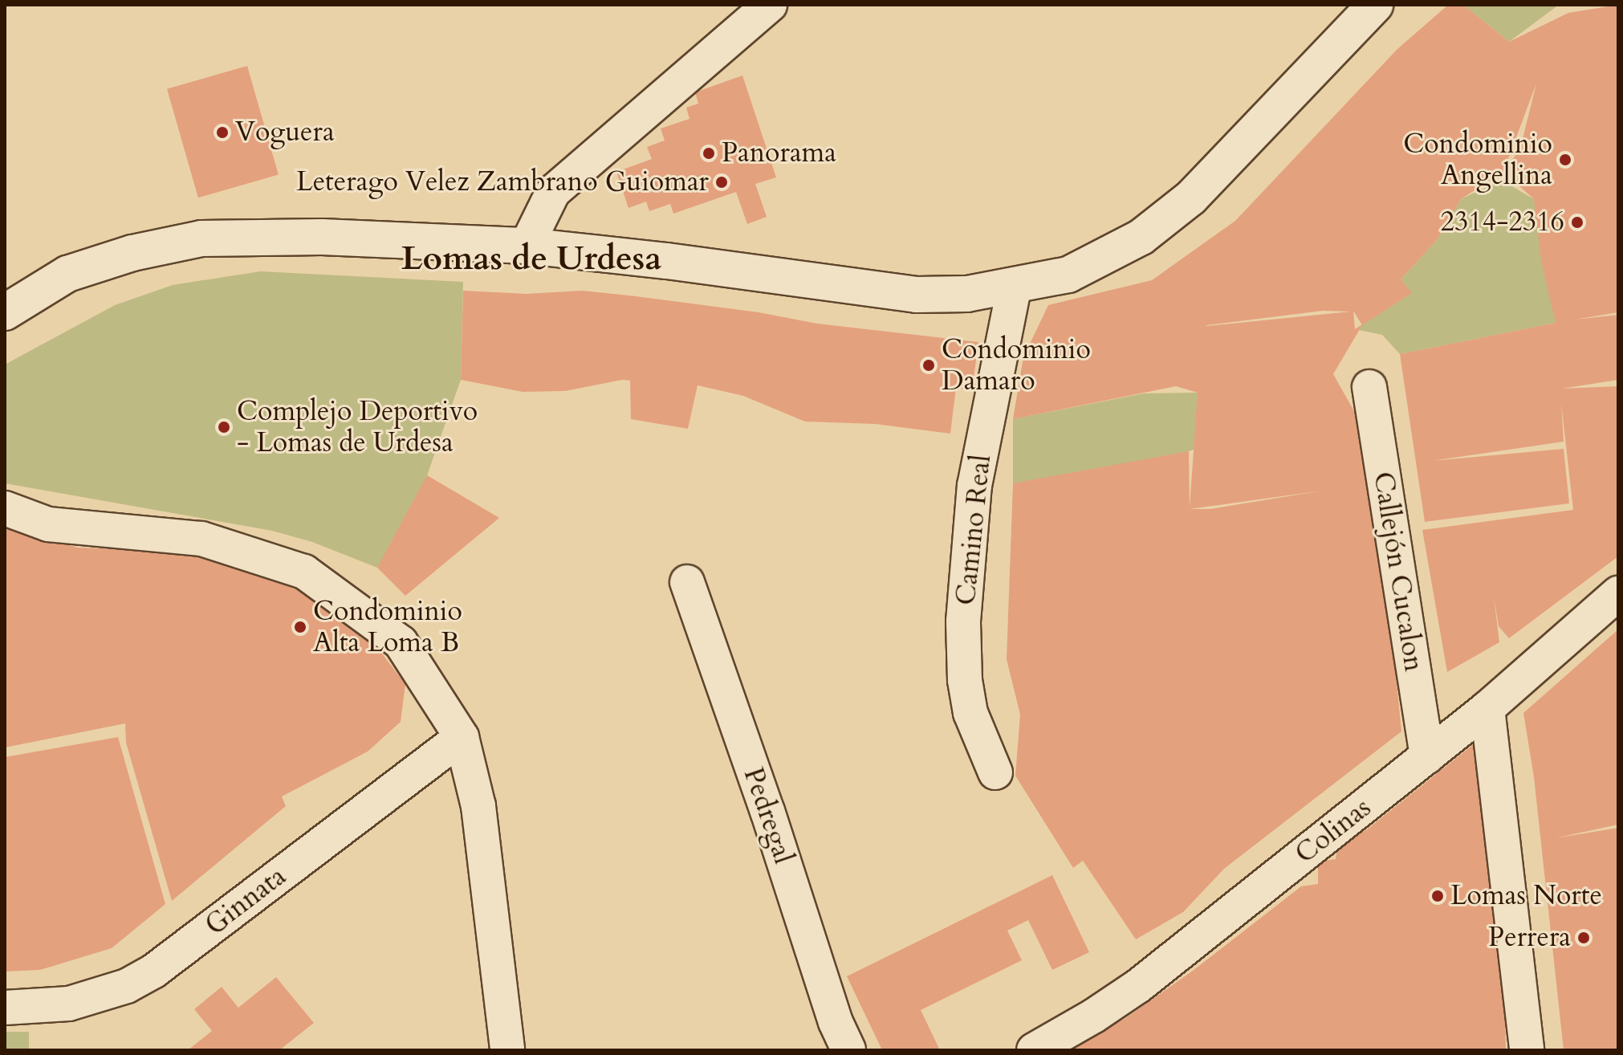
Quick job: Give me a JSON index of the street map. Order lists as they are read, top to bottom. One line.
{"streets":{"street":["Camino Real","Callejón Cucalon","Pedregal","Colinas","Ginnata"]},"crossings":[["Callejón Cucalon","Colinas"]],"districts":["Lomas de Urdesa"],"places":["Voguera","Panorama","Condominio Angellina","Leterago Velez Zambrano Guiomar","2314-2316","Condominio Damaro","Complejo Deportivo - Lomas de Urdesa","Condominio Alta Loma B","Lomas Norte","Perrera"]}
